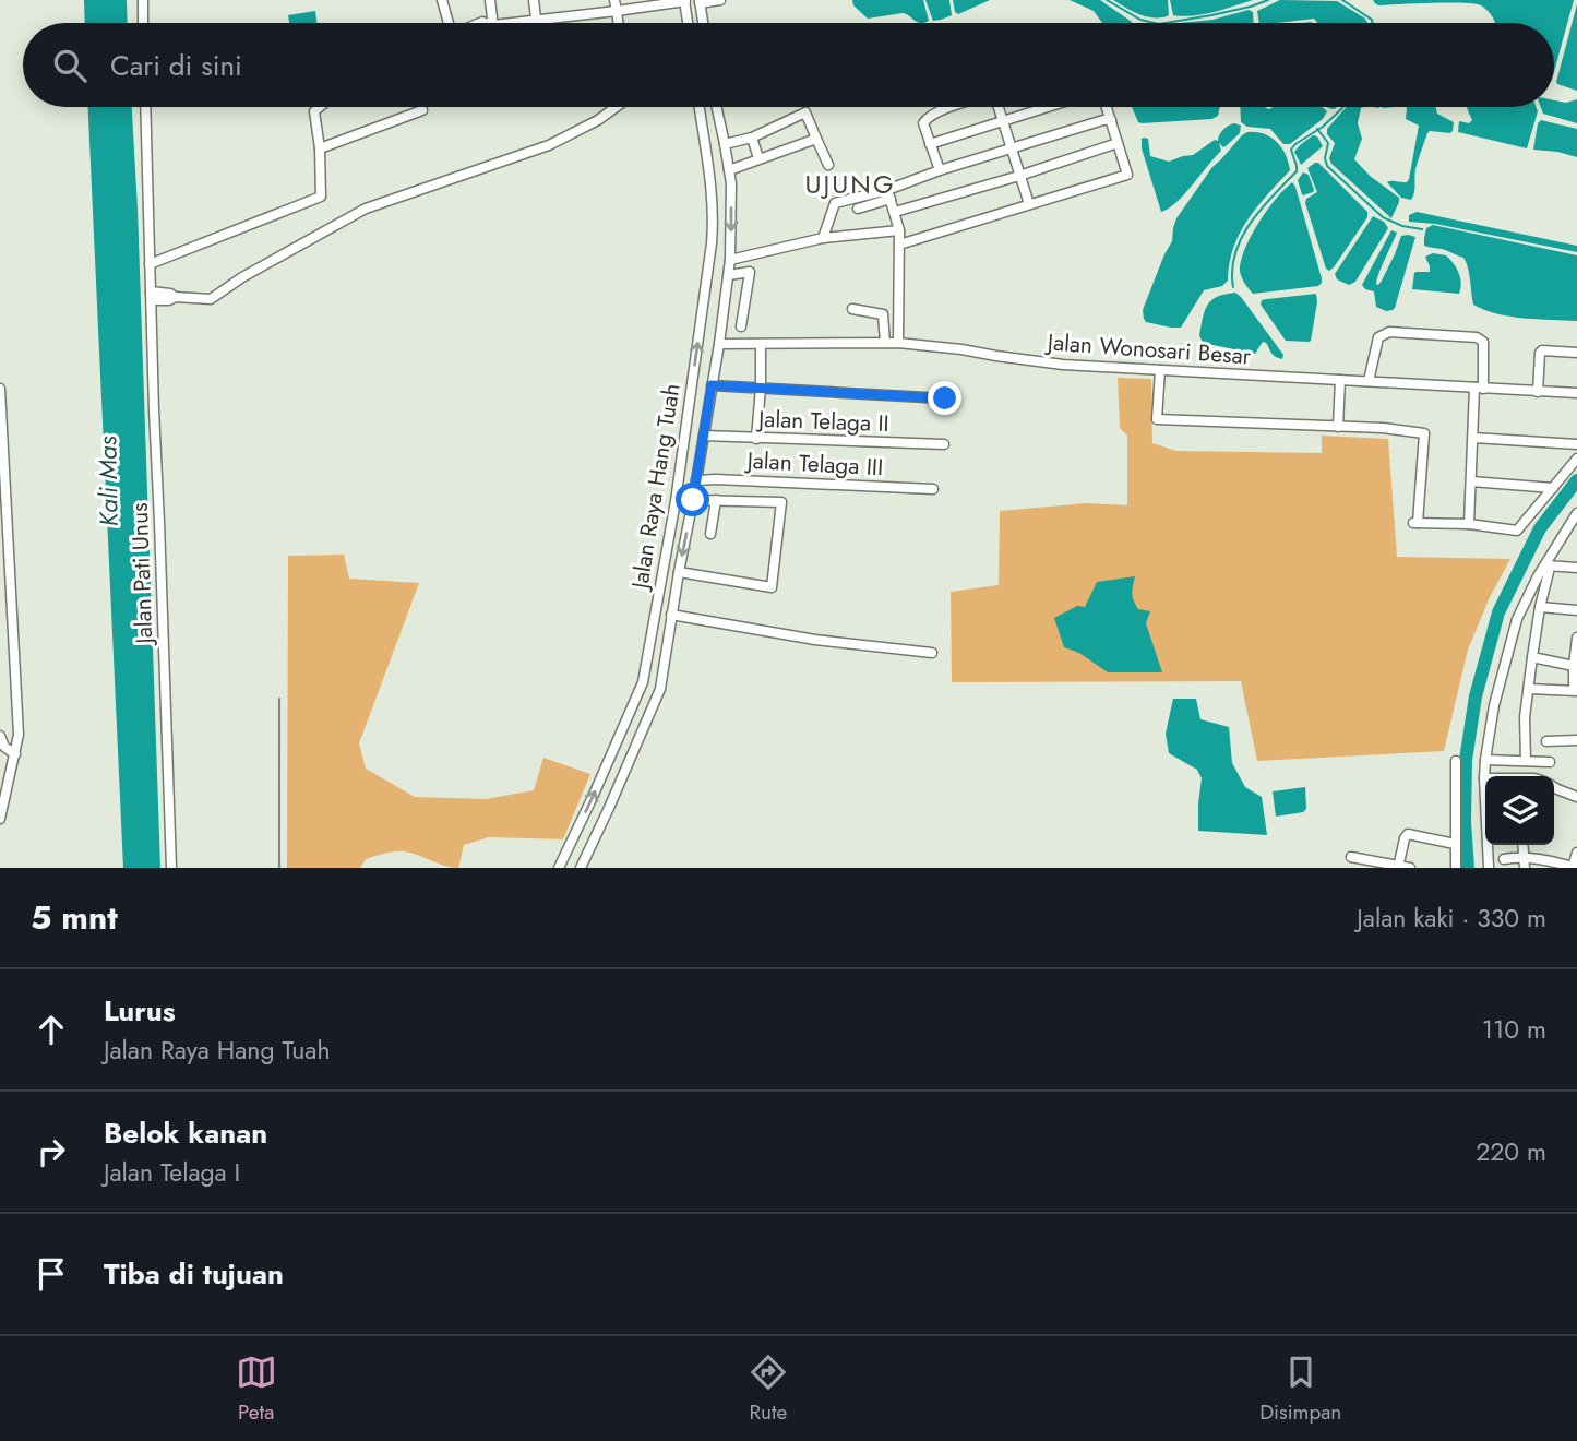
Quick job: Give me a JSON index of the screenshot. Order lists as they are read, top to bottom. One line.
{"streets":{"street":["Jalan Wonosari Besar","Jalan Telaga II","Jalan Telaga III","Jalan Raya Hang Tuah","Jalan Pati Unus"]},"crossings":[["Jalan Wonosari Besar","Jalan Raya Hang Tuah"],["Jalan Telaga II","Jalan Raya Hang Tuah"],["Jalan Telaga III","Jalan Raya Hang Tuah"]],"districts":["UJUNG"],"water":["Kali Mas"],"page":{"search":"Cari di sini","heading":["5 mnt","Jalan kaki · 330 m"],"list":[["Lurus","Jalan Raya Hang Tuah","110 m"],["Belok kanan","Jalan Telaga I","220 m"],"Tiba di tujuan"],"nav":["Peta","Rute","Disimpan"]}}
